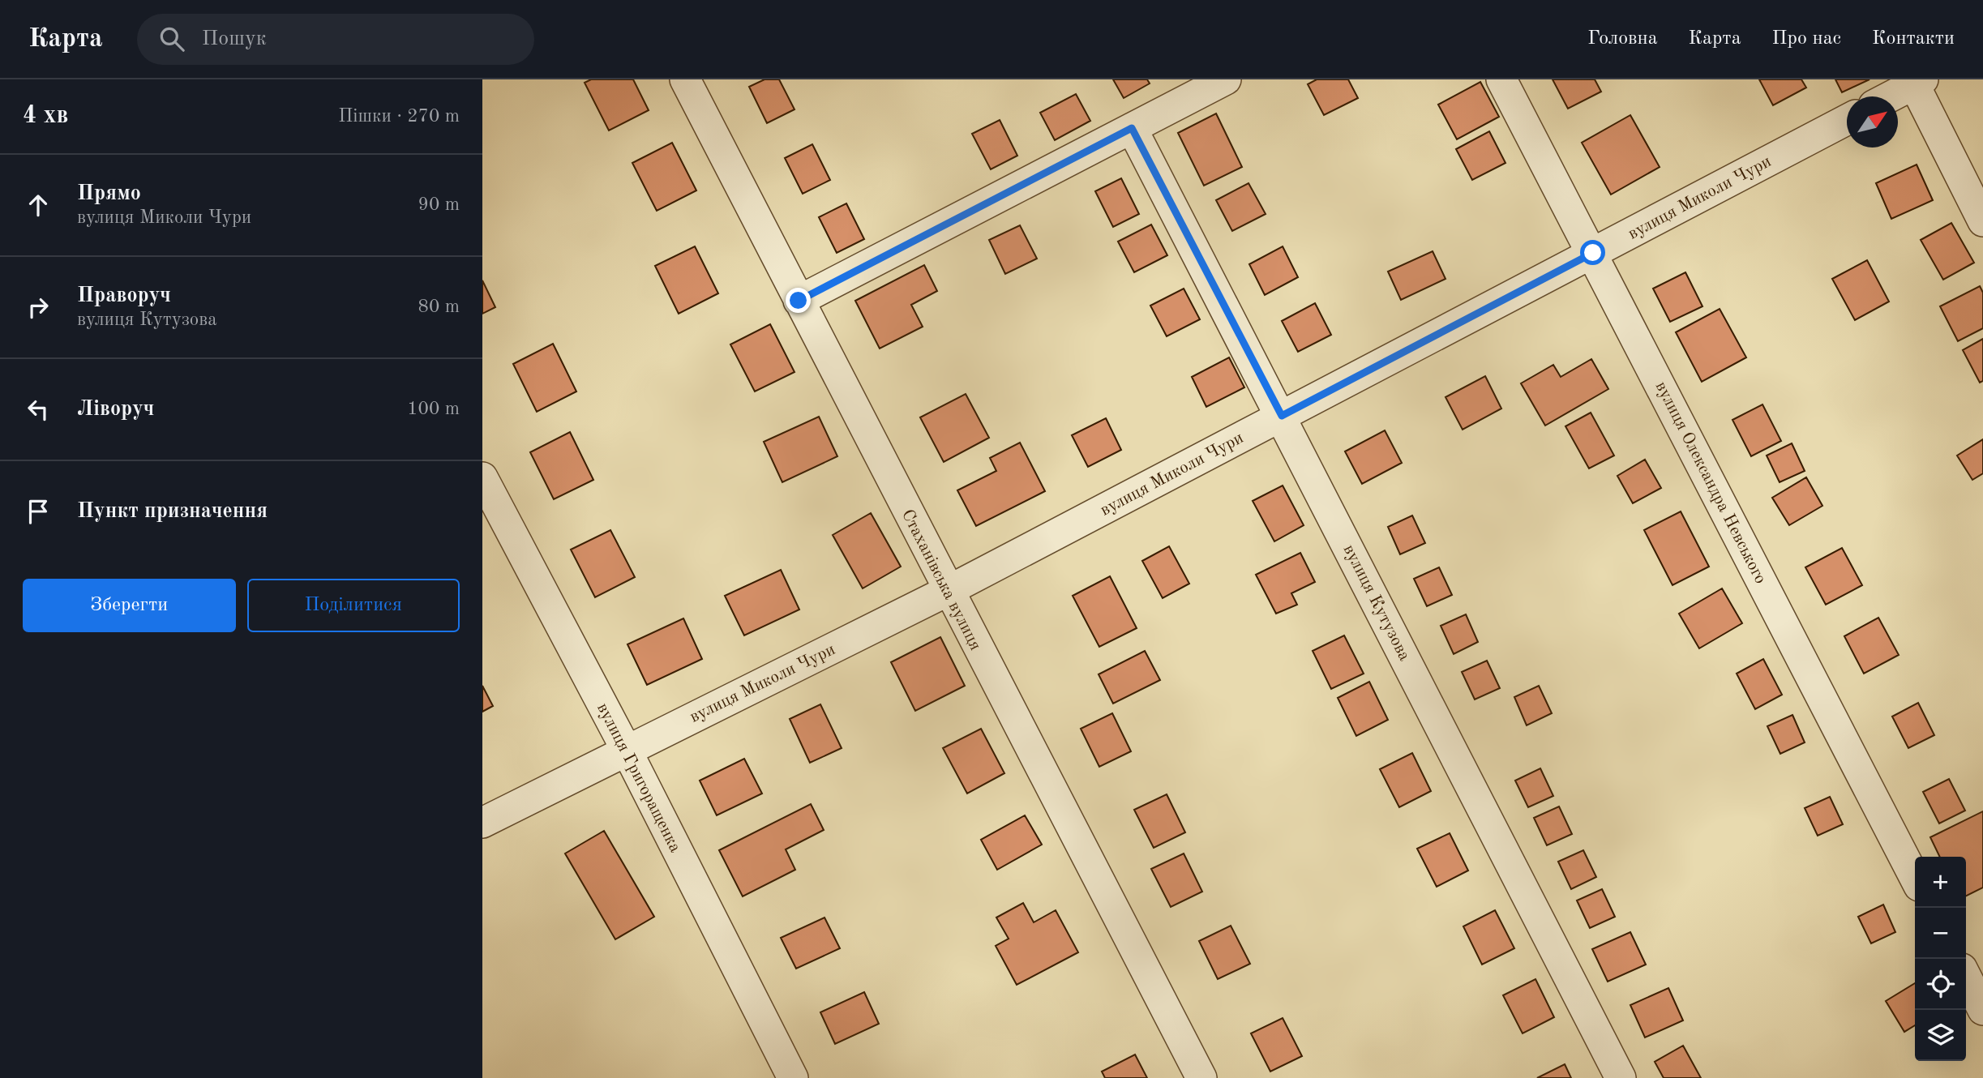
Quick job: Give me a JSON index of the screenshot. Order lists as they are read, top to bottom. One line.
{"streets":{"street":["вулиця Миколи Чури","вулиця Олександра Невського","Стаханівська вулиця","вулиця Кутузова","вулиця Григоращенка"]},"crossings":[["вулиця Миколи Чури","вулиця Олександра Невського"],["вулиця Миколи Чури","Стаханівська вулиця"],["вулиця Миколи Чури","вулиця Кутузова"],["вулиця Миколи Чури","вулиця Григоращенка"]],"north":"top right","page":{"header":"Карта","search":"Пошук","nav":["Головна","Карта","Про нас","Контакти"],"heading":["4 хв","Пішки · 270 m"],"list":[["Прямо","вулиця Миколи Чури","90 m"],["Праворуч","вулиця Кутузова","80 m"],["Ліворуч","100 m"],"Пункт призначення"],"buttons":["Зберегти","Поділитися"],"map_buttons":["+","−"]}}
